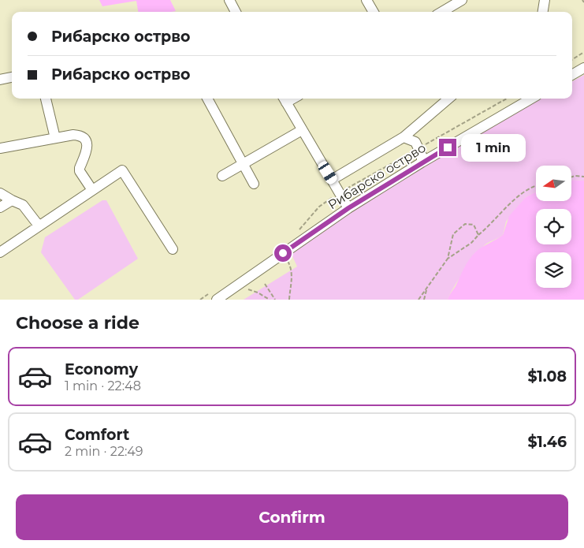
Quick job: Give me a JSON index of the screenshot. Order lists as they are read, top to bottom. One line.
{"streets":{"street":["Рибарско острво"]},"north":"left","page":{"banner":["Рибарско острво","Рибарско острво"],"bubble":"1 min","heading":"Choose a ride","list":[{"name":"Economy","note":"1 min · 22:48","value":"$1.08"},{"name":"Comfort","note":"2 min · 22:49","value":"$1.46"}],"buttons":"Confirm"}}
